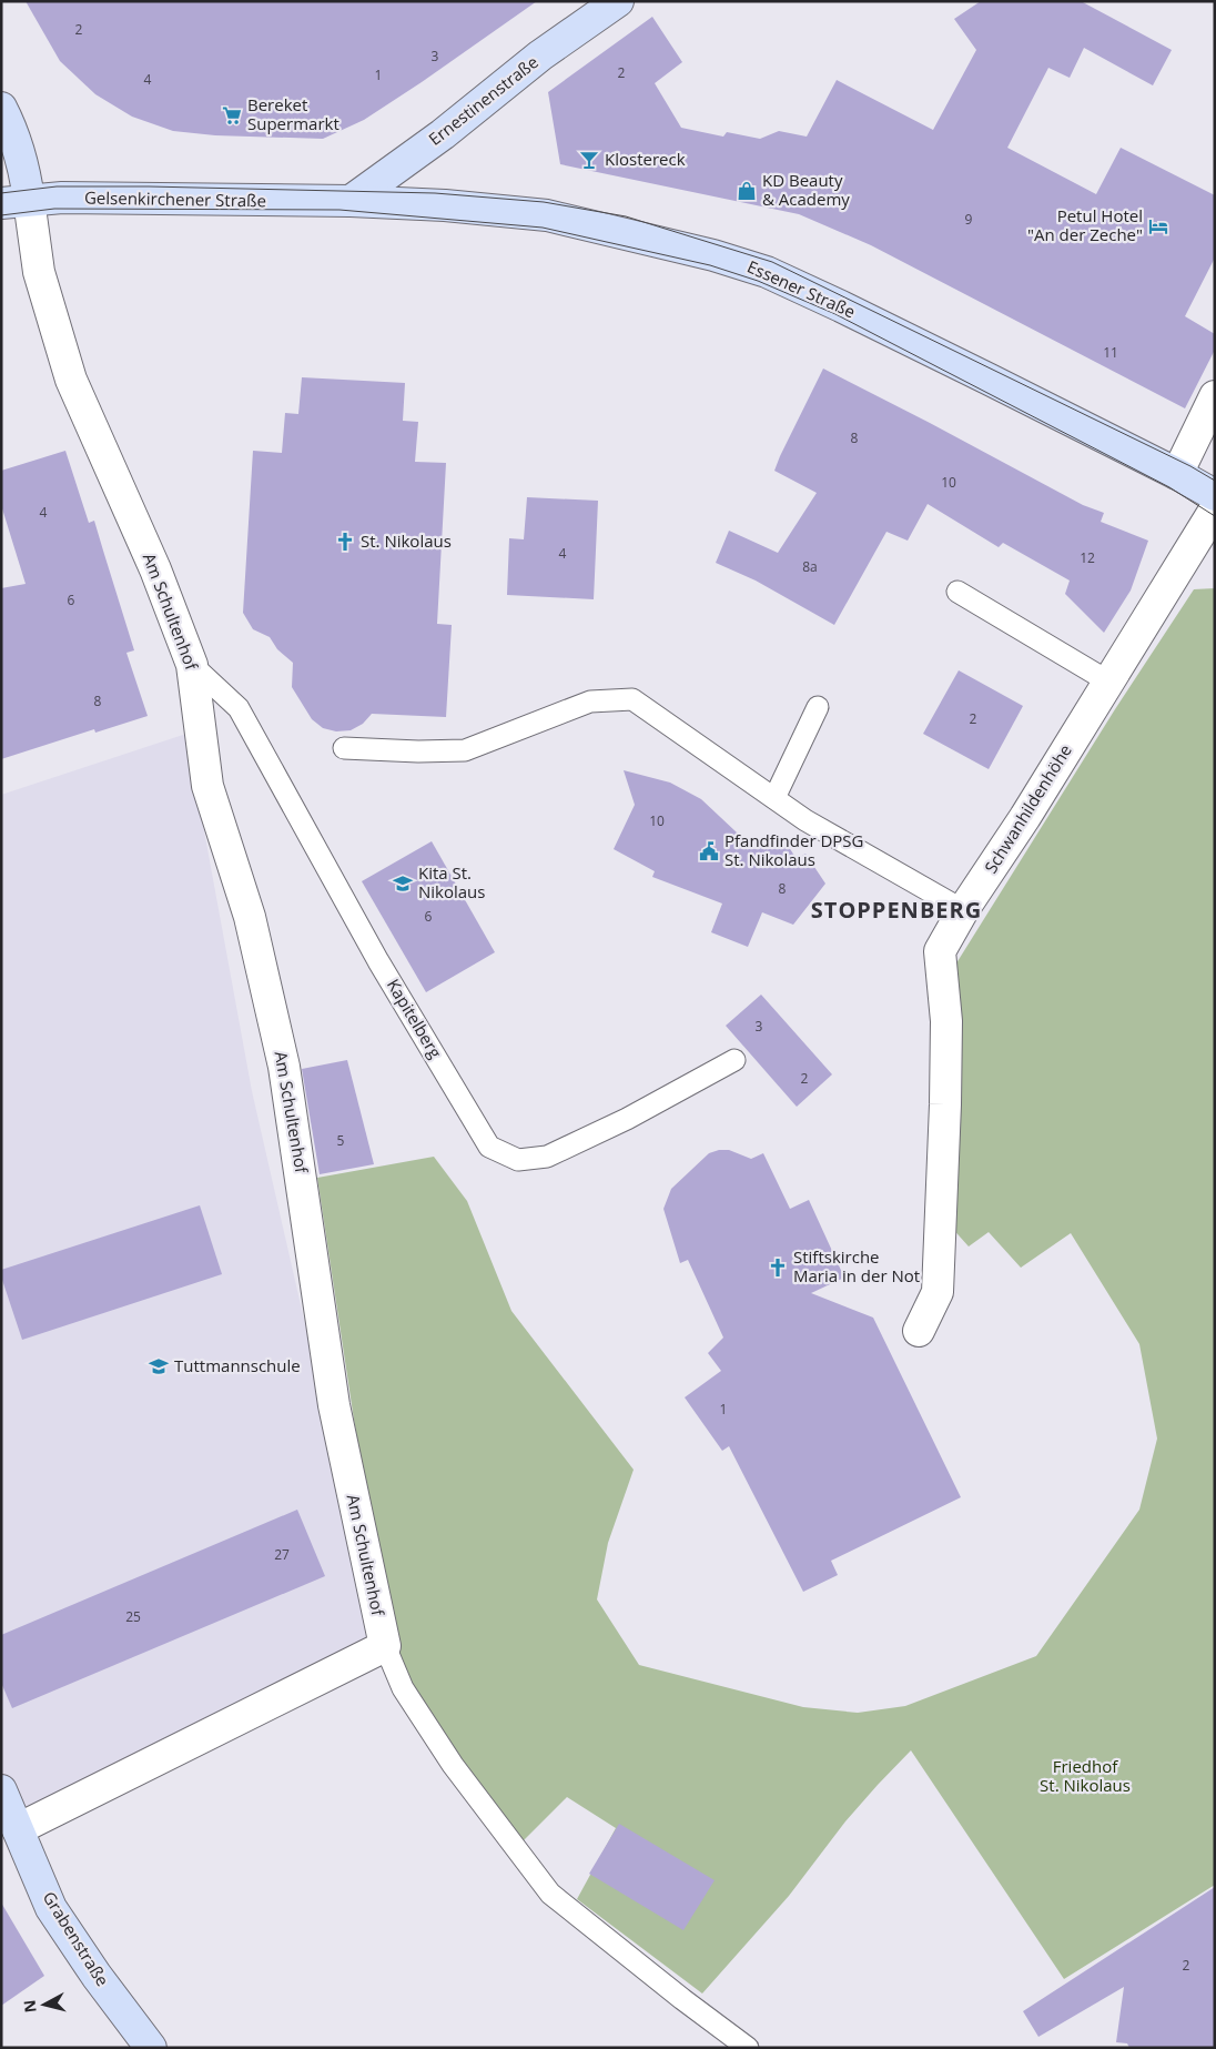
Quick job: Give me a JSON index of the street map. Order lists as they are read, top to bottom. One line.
{"streets":{"main road":["Ernestinenstraße","Gelsenkirchener Straße","Essener Straße","Grabenstraße"],"street":["Am Schultenhof","Schwanhildenhöhe"],"lane":["Kapitelberg"]},"crossings":[["Ernestinenstraße","Gelsenkirchener Straße"],["Ernestinenstraße","Essener Straße"],["Gelsenkirchener Straße","Essener Straße"],["Gelsenkirchener Straße","Am Schultenhof"],["Am Schultenhof","Kapitelberg"]],"districts":["STOPPENBERG"],"parks":["Friedhof St. Nikolaus"],"places":{"supermarket":["Bereket Supermarkt"],"bar":["Klostereck"],"shop":["KD Beauty & Academy"],"hotel":["Petul Hotel \"An der Zeche\""],"church":["St. Nikolaus","Stiftskirche Maria in der Not"],"public building":["Pfandfinder DPSG St. Nikolaus"],"school or university":["Kita St. Nikolaus","Tuttmannschule"]},"house_numbers":["2","3","2","1","4","9","11","8","10","4","4","12","8a","6","8","2","10","8","6","3","2","5","1","27","25","2"],"north":"left"}
